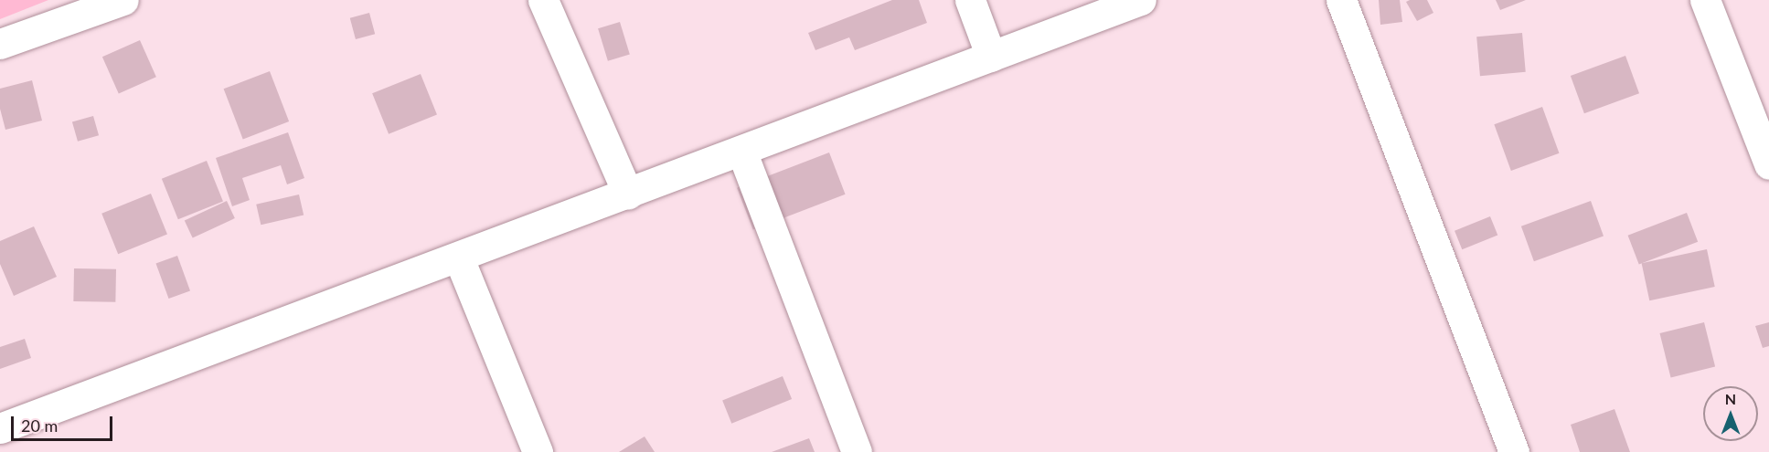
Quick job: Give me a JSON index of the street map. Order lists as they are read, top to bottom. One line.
{"scale_bar":"20 m","north":"top"}
